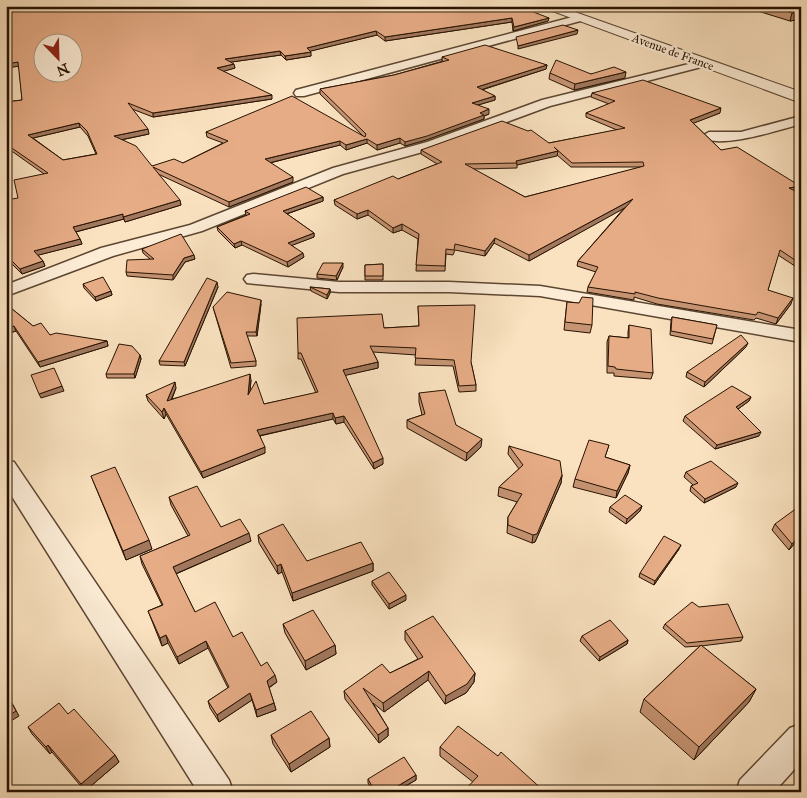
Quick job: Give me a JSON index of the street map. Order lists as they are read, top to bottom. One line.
{"streets":{"street":["Avenue de France"]},"north":"bottom right"}
